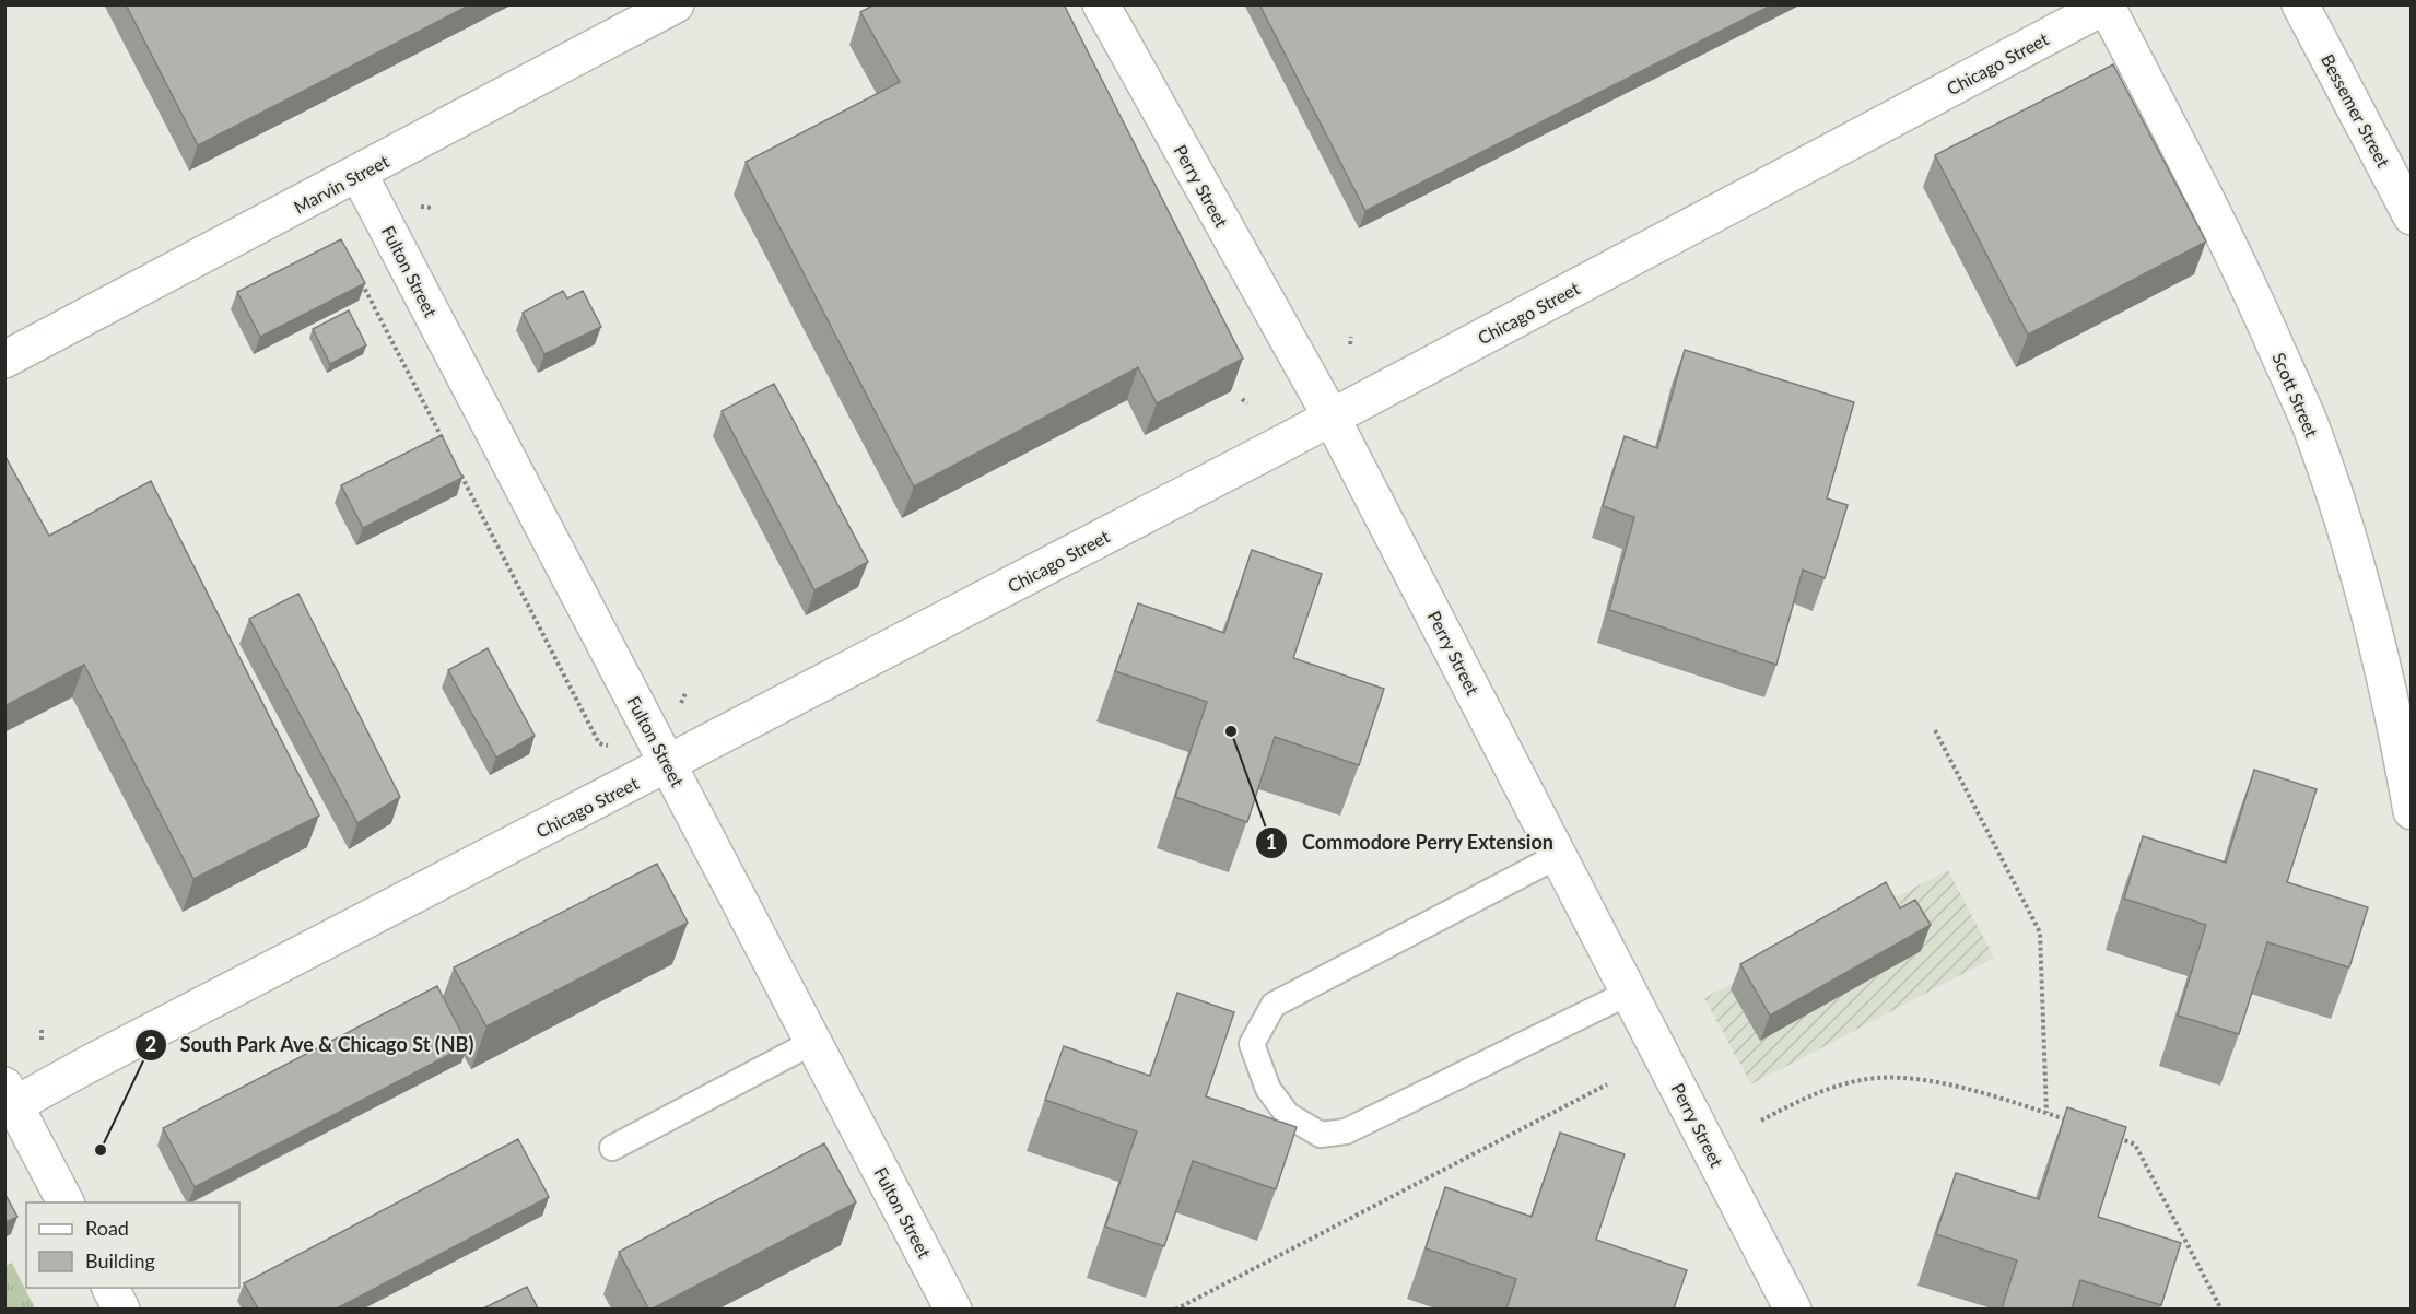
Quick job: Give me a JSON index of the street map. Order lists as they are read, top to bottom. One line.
{"streets":{"street":["Chicago Street","Bessemer Street","Marvin Street","Perry Street","Fulton Street","Scott Street"]},"crossings":[["Chicago Street","Perry Street"],["Chicago Street","Fulton Street"],["Chicago Street","Scott Street"],["Marvin Street","Fulton Street"]],"places":["Commodore Perry Extension","South Park Ave & Chicago St (NB)"],"legend":["Road","Building"]}
